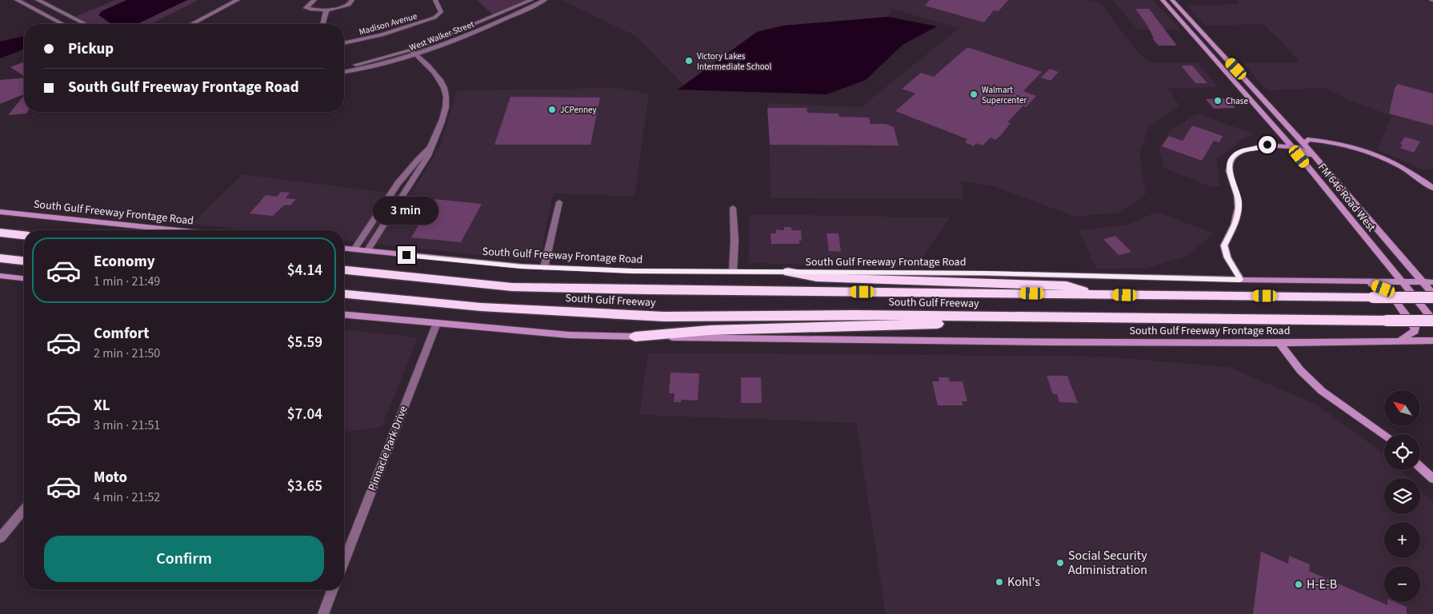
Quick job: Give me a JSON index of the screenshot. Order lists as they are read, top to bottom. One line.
{"streets":{"highway":["South Gulf Freeway"],"main road":["FM 646 Road West","South Gulf Freeway Frontage Road"],"street":["Madison Avenue","West Walker Street","Pinnacle Park Drive"]},"crossings":[["FM 646 Road West","South Gulf Freeway Frontage Road"],["FM 646 Road West","South Gulf Freeway"],["South Gulf Freeway Frontage Road","Pinnacle Park Drive"]],"places":["Victory Lakes Intermediate School","Walmart Supercenter","Chase","JCPenney","Social Security Administration","Kohl's","H-E-B"],"north":"top left","page":{"banner":["Pickup","South Gulf Freeway Frontage Road"],"bubble":"3 min","list":[{"name":"Economy","note":"1 min · 21:49","value":"$4.14"},{"name":"Comfort","note":"2 min · 21:50","value":"$5.59"},{"name":"XL","note":"3 min · 21:51","value":"$7.04"},{"name":"Moto","note":"4 min · 21:52","value":"$3.65"}],"map_buttons":["+","−"],"buttons":"Confirm"}}
